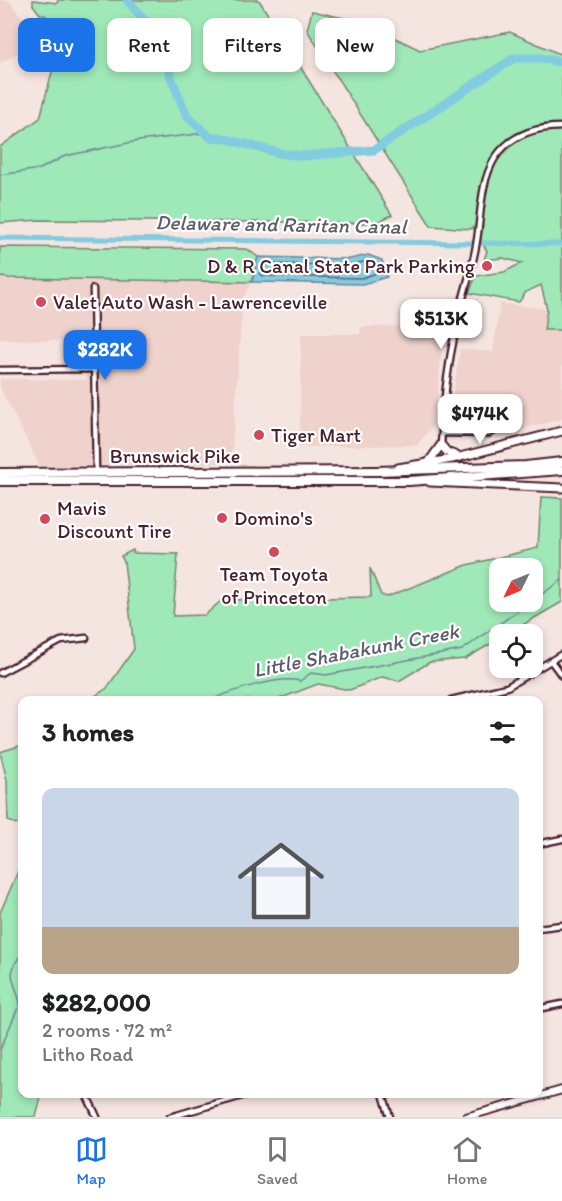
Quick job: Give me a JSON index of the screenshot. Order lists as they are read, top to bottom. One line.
{"streets":{"highway":["Brunswick Pike"]},"water":["Delaware and Raritan Canal","Little Shabakunk Creek"],"places":["D & R Canal State Park Parking","Valet Auto Wash - Lawrenceville","Tiger Mart","Domino's","Mavis Discount Tire","Team Toyota of Princeton"],"north":"bottom left","page":{"chip":["Buy","Rent","Filters","New"],"price":["$513K","$282K","$474K"],"heading":"3 homes","list":[{"name":"$282,000","note":"2 rooms · 72 m² · Litho Road"}],"tabs":["Map","Saved","Home"]}}
